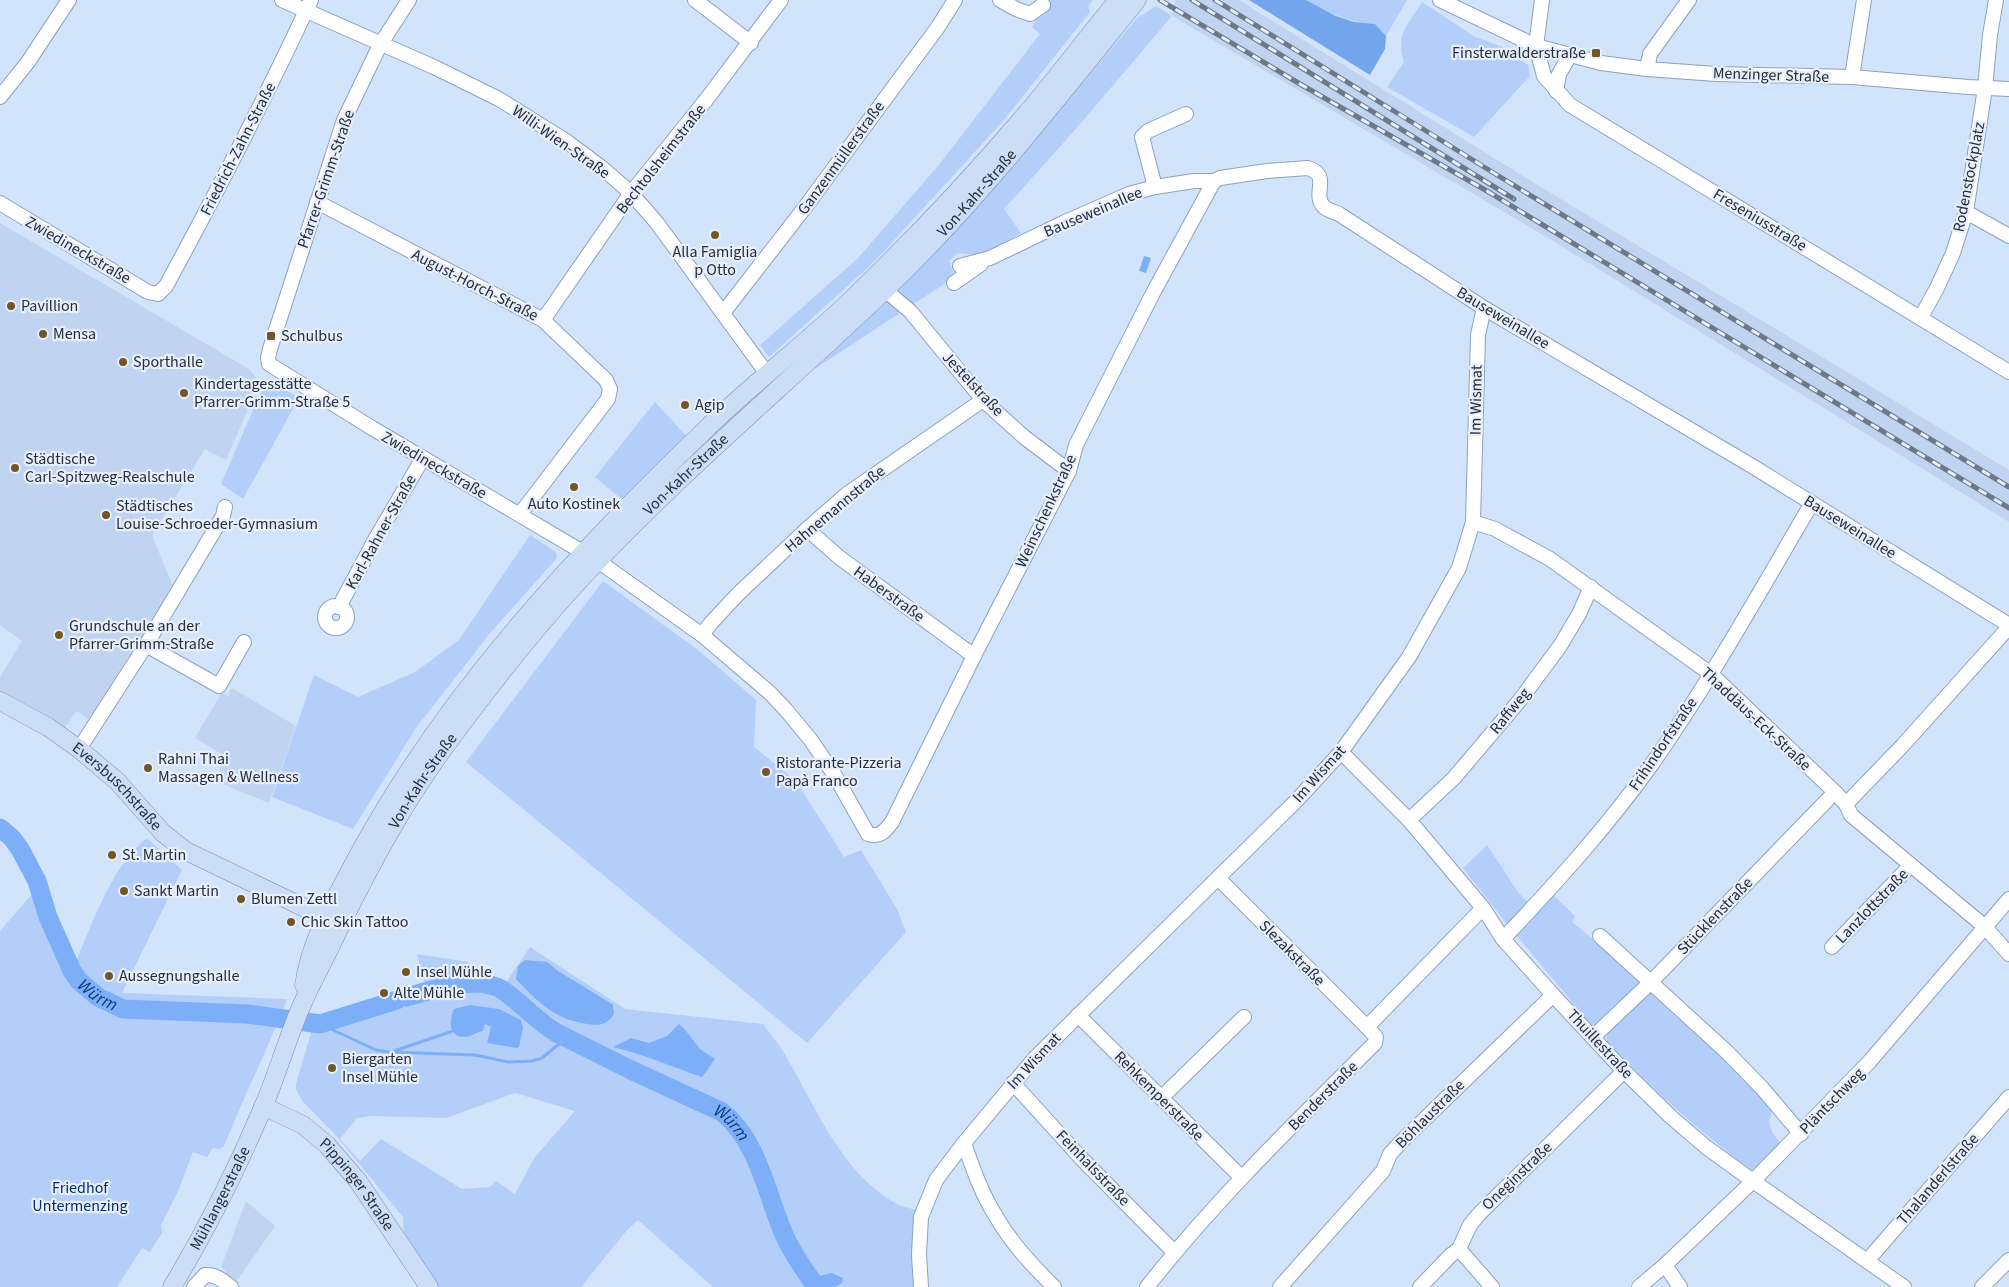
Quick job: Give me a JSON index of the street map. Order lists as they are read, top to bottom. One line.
{"streets":{"main road":["Von-Kahr-Straße","Eversbuschstraße","Pippinger Straße","Mühlangerstraße"],"street":["Menzinger Straße","Willi-Wien-Straße","Friedrich-Zahn-Straße","Ganzenmüllerstraße","Bechtolsheimstraße","Rodenstockplatz","Pfarrer-Grimm-Straße","Bauseweinallee","Freseniusstraße","Zwiedineckstraße","August-Horch-Straße","Jestelstraße","Im Wismat","Hahnemannstraße","Weinschenkstraße","Karl-Rahner-Straße","Haberstraße","Raffweg","Thaddäus-Eck-Straße","Frihindorfstraße","Lanzlottstraße","Stücklenstraße","Slezakstraße","Thuillestraße","Rehkemperstraße","Benderstraße","Pläntschweg","Böhlaustraße","Feinhalsstraße","Oneginstraße","Thalanderlstraße"]},"crossings":[["Menzinger Straße","Rodenstockplatz"],["Menzinger Straße","Freseniusstraße"],["Willi-Wien-Straße","Friedrich-Zahn-Straße"],["Willi-Wien-Straße","Ganzenmüllerstraße"],["Willi-Wien-Straße","Bechtolsheimstraße"],["Willi-Wien-Straße","Pfarrer-Grimm-Straße"],["Willi-Wien-Straße","Von-Kahr-Straße"],["Friedrich-Zahn-Straße","Zwiedineckstraße"],["Bechtolsheimstraße","August-Horch-Straße"],["Rodenstockplatz","Freseniusstraße"],["Pfarrer-Grimm-Straße","Zwiedineckstraße"],["Pfarrer-Grimm-Straße","August-Horch-Straße"],["Von-Kahr-Straße","Zwiedineckstraße"],["Von-Kahr-Straße","Jestelstraße"],["Von-Kahr-Straße","Eversbuschstraße"],["Von-Kahr-Straße","Pippinger Straße"],["Von-Kahr-Straße","Mühlangerstraße"],["Bauseweinallee","Im Wismat"],["Bauseweinallee","Weinschenkstraße"],["Bauseweinallee","Frihindorfstraße"],["Zwiedineckstraße","August-Horch-Straße"],["Zwiedineckstraße","Hahnemannstraße"],["Zwiedineckstraße","Weinschenkstraße"],["Zwiedineckstraße","Karl-Rahner-Straße"],["Jestelstraße","Hahnemannstraße"],["Jestelstraße","Weinschenkstraße"],["Im Wismat","Thaddäus-Eck-Straße"],["Im Wismat","Slezakstraße"],["Im Wismat","Thuillestraße"],["Im Wismat","Rehkemperstraße"],["Im Wismat","Feinhalsstraße"],["Hahnemannstraße","Haberstraße"],["Weinschenkstraße","Haberstraße"],["Raffweg","Thaddäus-Eck-Straße"],["Raffweg","Thuillestraße"],["Thaddäus-Eck-Straße","Frihindorfstraße"],["Thaddäus-Eck-Straße","Lanzlottstraße"],["Thaddäus-Eck-Straße","Stücklenstraße"],["Thaddäus-Eck-Straße","Pläntschweg"],["Frihindorfstraße","Thuillestraße"],["Stücklenstraße","Thuillestraße"],["Slezakstraße","Benderstraße"],["Thuillestraße","Pläntschweg"],["Thuillestraße","Böhlaustraße"],["Thuillestraße","Oneginstraße"],["Thuillestraße","Thalanderlstraße"],["Rehkemperstraße","Benderstraße"],["Benderstraße","Feinhalsstraße"],["Pippinger Straße","Mühlangerstraße"]],"water":["Würm"],"parks":["Friedhof Untermenzing"],"places":{"transit":["Finsterwalderstraße","Schulbus"],"other":["Alla Famiglia p Otto","Pavillion","Mensa","Sporthalle","Kindertagesstätte Pfarrer-Grimm-Straße 5","Agip","Städtische Carl-Spitzweg-Realschule","Auto Kostinek","Städtisches Louise-Schroeder-Gymnasium","Grundschule an der Pfarrer-Grimm-Straße","Rahni Thai Massagen & Wellness","Ristorante-Pizzeria Papà Franco","St. Martin","Sankt Martin","Blumen Zettl","Chic Skin Tattoo","Insel Mühle","Aussegnungshalle","Alte Mühle","Biergarten Insel Mühle"]}}
